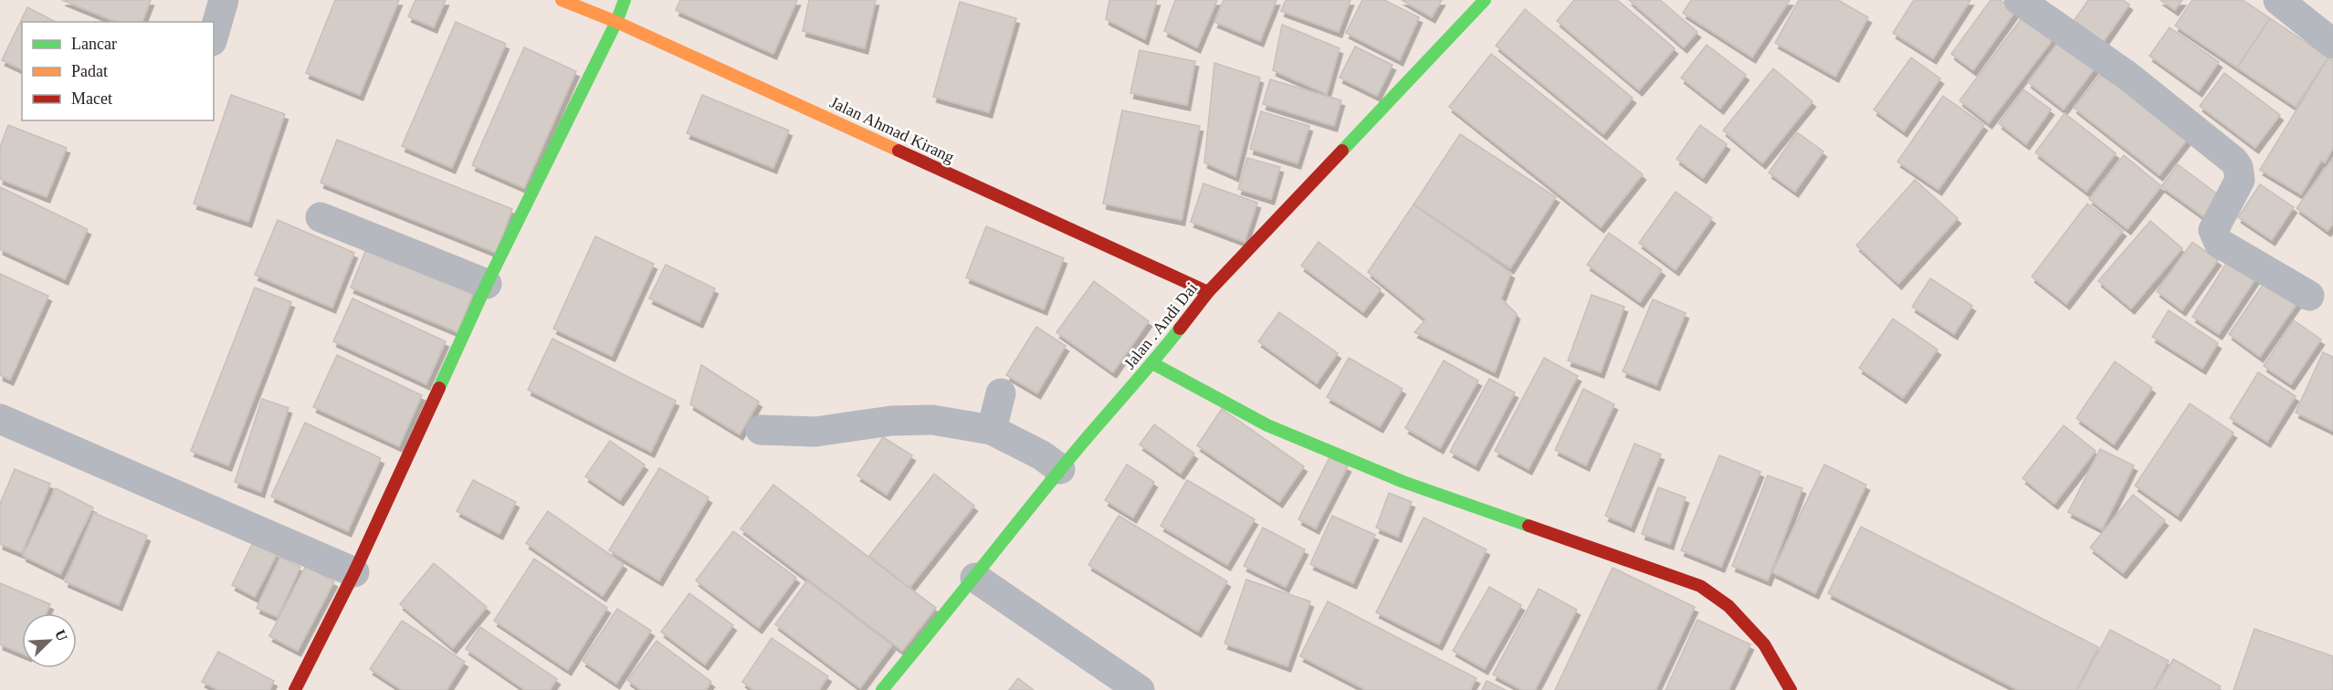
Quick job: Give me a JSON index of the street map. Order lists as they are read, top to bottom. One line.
{"streets":{"main road":["Jalan Ahmad Kirang","Jalan . Andi Dai"]},"crossings":[["Jalan Ahmad Kirang","Jalan . Andi Dai"]],"legend":["Lancar","Padat","Macet"],"north":"top right"}
